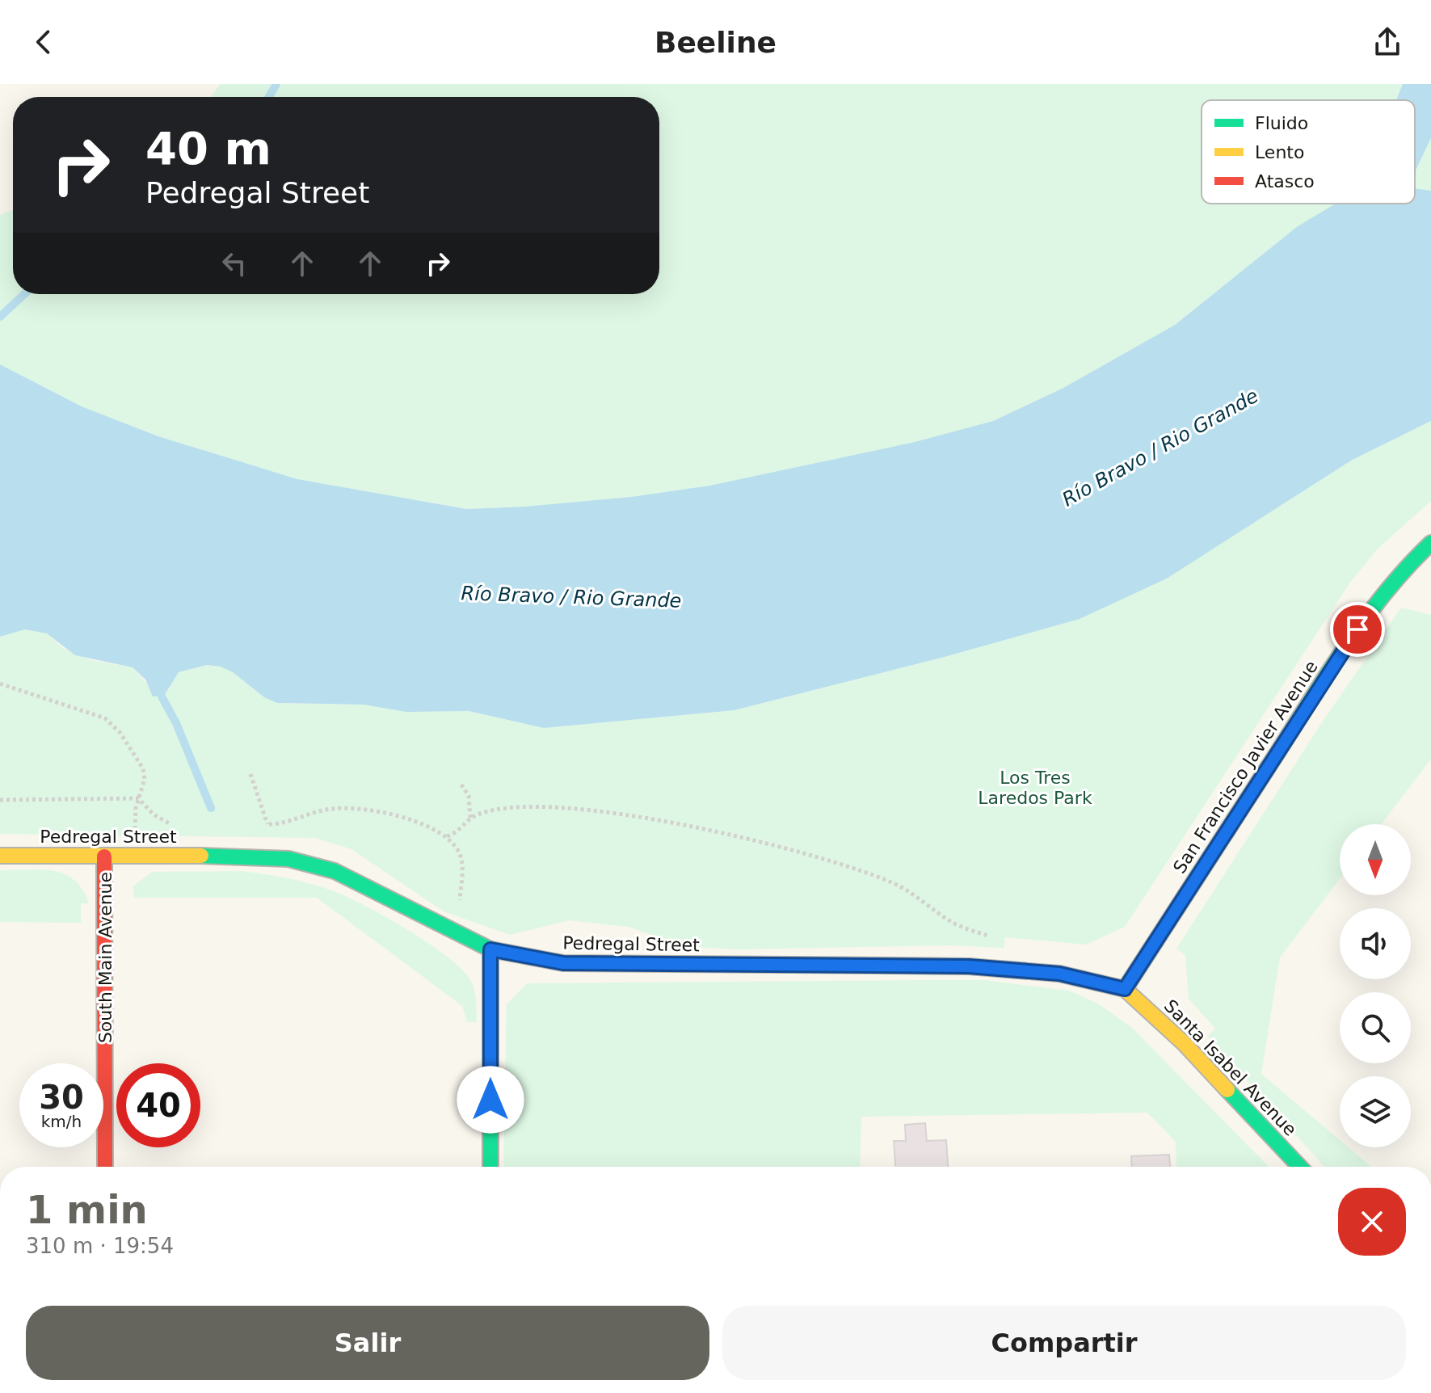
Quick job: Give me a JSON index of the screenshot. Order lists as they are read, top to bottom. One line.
{"streets":{"main road":["San Francisco Javier Avenue","Pedregal Street","South Main Avenue","Santa Isabel Avenue"]},"crossings":[["San Francisco Javier Avenue","Pedregal Street"],["San Francisco Javier Avenue","Santa Isabel Avenue"],["Pedregal Street","South Main Avenue"],["Pedregal Street","Santa Isabel Avenue"]],"water":["Río Bravo / Rio Grande"],"parks":["Los Tres Laredos Park"],"legend":["Fluido","Lento","Atasco"],"north":"bottom","page":{"header":"Beeline","turn":["40 m","Pedregal Street"],"speed":"30 km/h","limit":"40","heading":["1 min","310 m · 19:54"],"buttons":["Salir","Compartir"]}}
